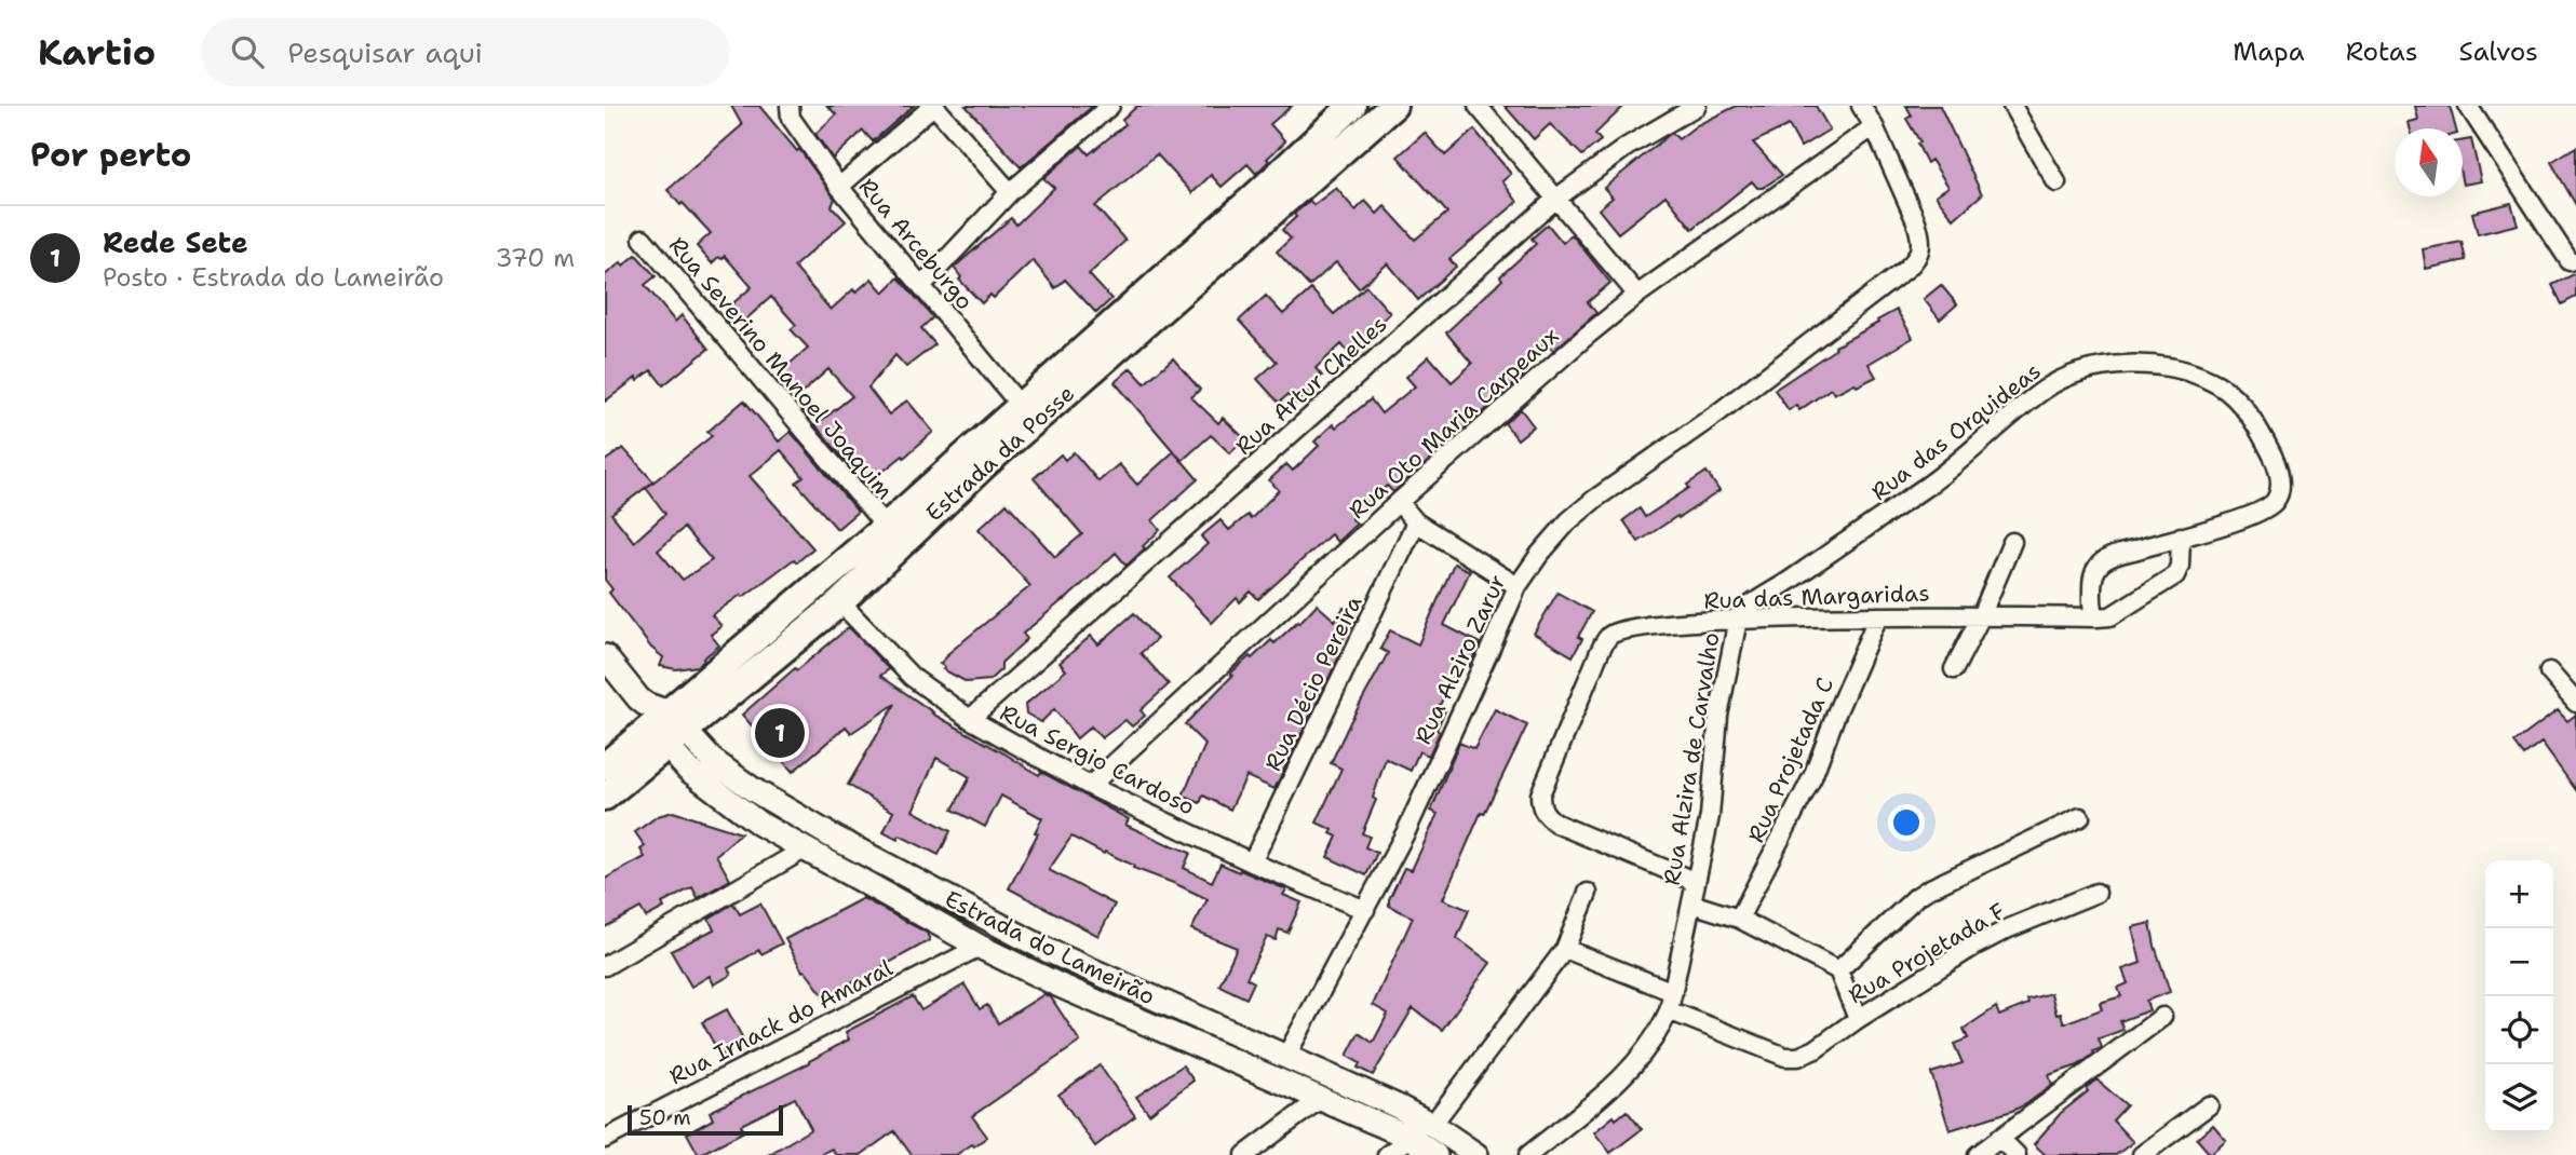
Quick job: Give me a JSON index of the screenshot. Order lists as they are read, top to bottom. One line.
{"streets":{"main road":["Estrada da Posse","Estrada do Lameirão"],"street":["Rua Arceburgo","Rua Severino Manoel Joaquim","Rua Artur Chelles","Rua Oto Maria Carpeaux","Rua das Orquideas","Rua das Margaridas","Rua Alziro Zarur","Rua Décio Pereira","Rua Alzira de Carvalho","Rua Sergio Cardoso","Rua Projetada C","Rua Projetada F","Rua Irnack do Amaral"]},"crossings":[["Rua Arceburgo","Estrada da Posse"],["Rua Severino Manoel Joaquim","Estrada da Posse"],["Rua Artur Chelles","Rua Sergio Cardoso"],["Rua Oto Maria Carpeaux","Rua Alziro Zarur"],["Rua Oto Maria Carpeaux","Rua Sergio Cardoso"],["Rua das Orquideas","Rua das Margaridas"],["Rua das Orquideas","Rua Alzira de Carvalho"],["Estrada da Posse","Rua Sergio Cardoso"],["Estrada da Posse","Estrada do Lameirão"],["Rua das Margaridas","Rua Alzira de Carvalho"],["Rua das Margaridas","Rua Projetada C"],["Rua Alziro Zarur","Rua Sergio Cardoso"],["Rua Alziro Zarur","Estrada do Lameirão"],["Rua Décio Pereira","Rua Sergio Cardoso"],["Rua Alzira de Carvalho","Rua Projetada F"],["Estrada do Lameirão","Rua Irnack do Amaral"]],"scale_bar":"50 m","north":"top","page":{"header":"Kartio","search":"Pesquisar aqui","nav":["Mapa","Rotas","Salvos"],"heading":"Por perto","list":[{"mark":"1","name":"Rede Sete","note":"Posto · Estrada do Lameirão","value":"370 m"}],"pins":"1","map_buttons":["+","−"],"scale":"50 m"}}
